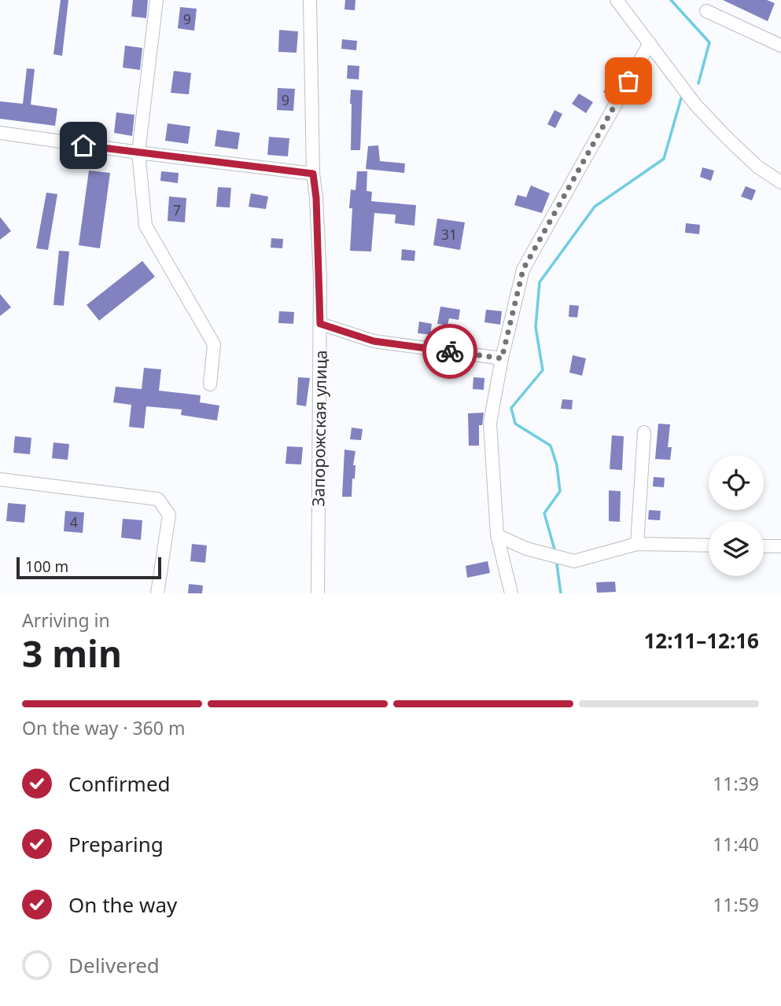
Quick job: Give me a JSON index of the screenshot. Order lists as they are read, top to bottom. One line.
{"streets":{"street":["Запорожская улица"]},"house_numbers":["9","9","7","31","4"],"scale_bar":"100 m","page":{"scale":"100 m","heading":["3 min","Arriving in","12:11–12:16"],"bar":"On the way · 360 m","list":[["Confirmed","11:39"],["Preparing","11:40"],["On the way","11:59"],"Delivered"]}}
